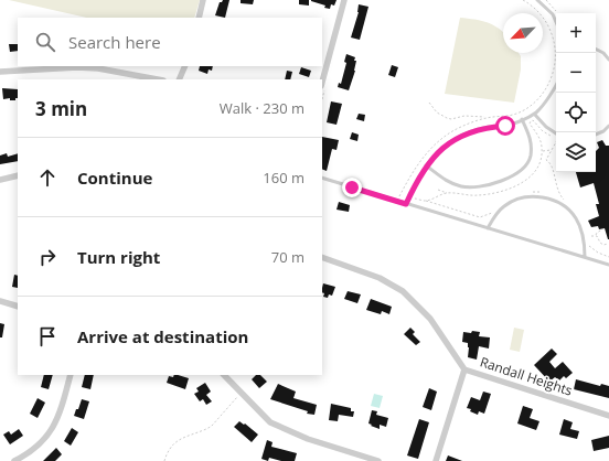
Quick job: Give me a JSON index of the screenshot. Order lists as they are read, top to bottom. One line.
{"streets":{"street":["Randall Heights"]},"north":"bottom left","page":{"map_buttons":["+","−"],"search":"Search here","heading":["3 min","Walk · 230 m"],"list":[["Continue","160 m"],["Turn right","70 m"],"Arrive at destination"]}}
